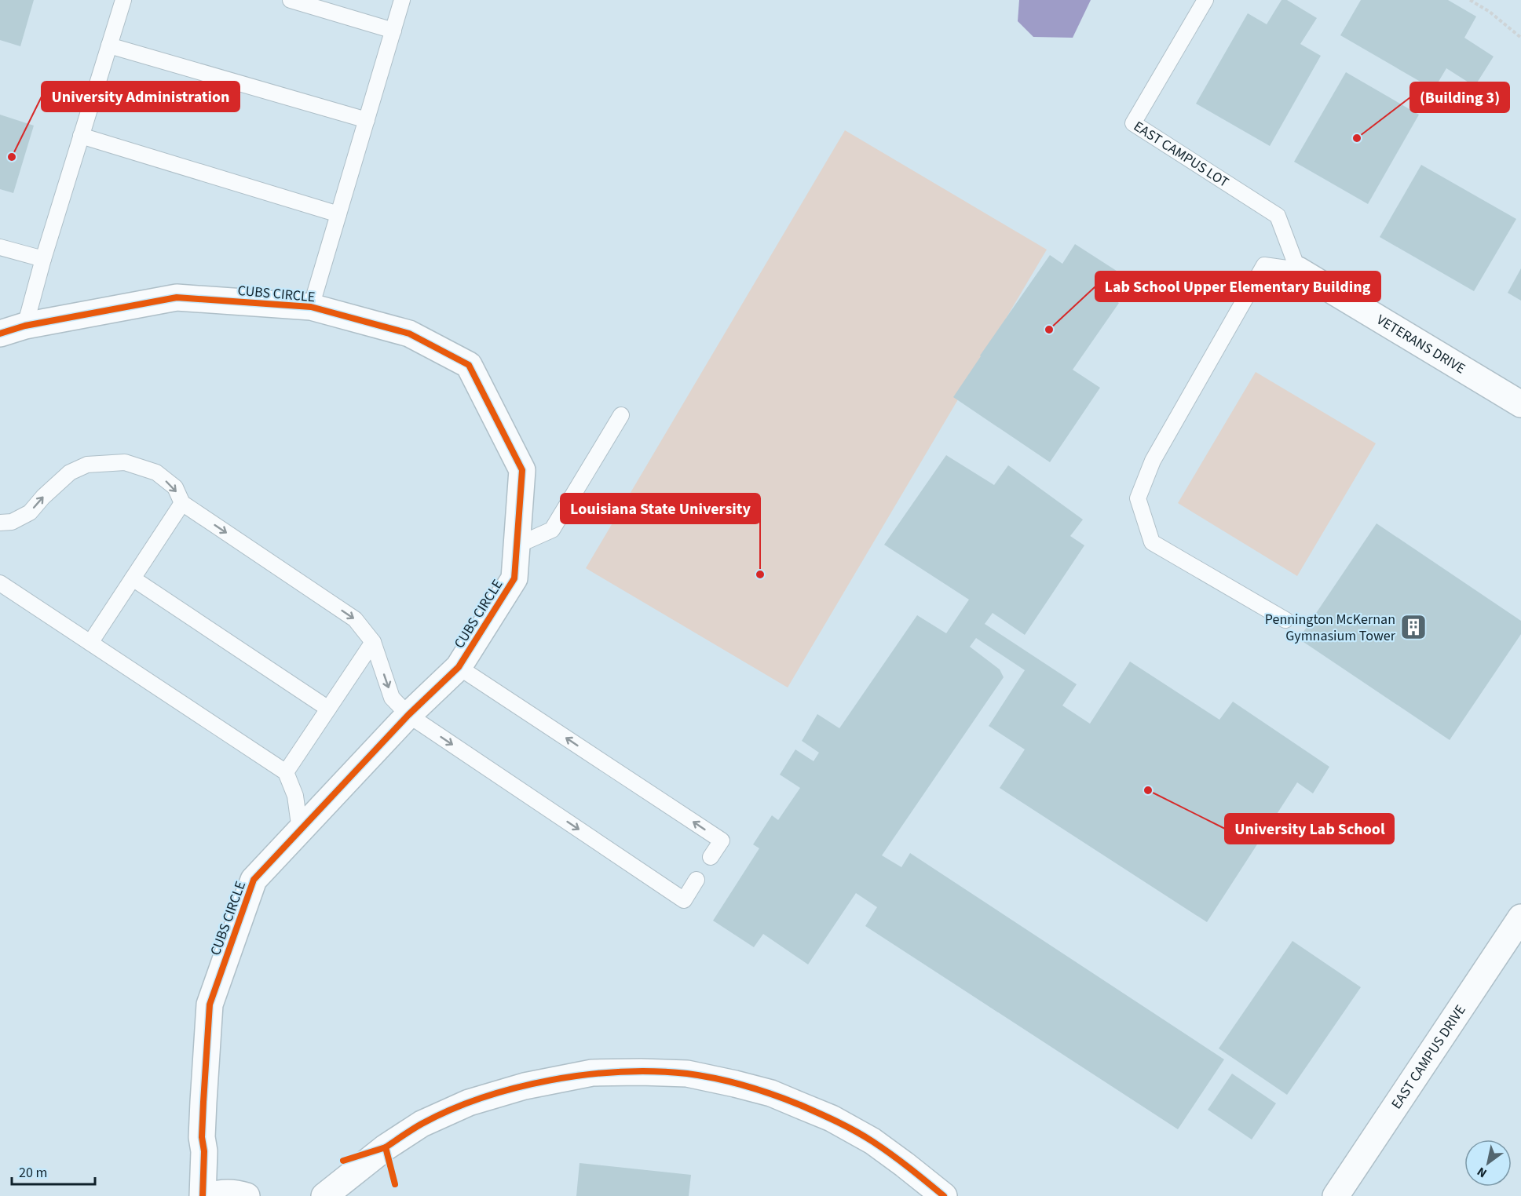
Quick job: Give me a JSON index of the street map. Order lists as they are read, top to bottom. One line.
{"streets":{"street":["CUBS CIRCLE","VETERANS DRIVE","EAST CAMPUS DRIVE"],"lane":["EAST CAMPUS LOT"]},"crossings":[["EAST CAMPUS LOT","VETERANS DRIVE"]],"places":{"other":["(Building 3)","University Administration","Lab School Upper Elementary Building","Louisiana State University","University Lab School"],"building":["Pennington McKernan Gymnasium Tower"]},"scale_bar":"20 m","north":"bottom left"}
